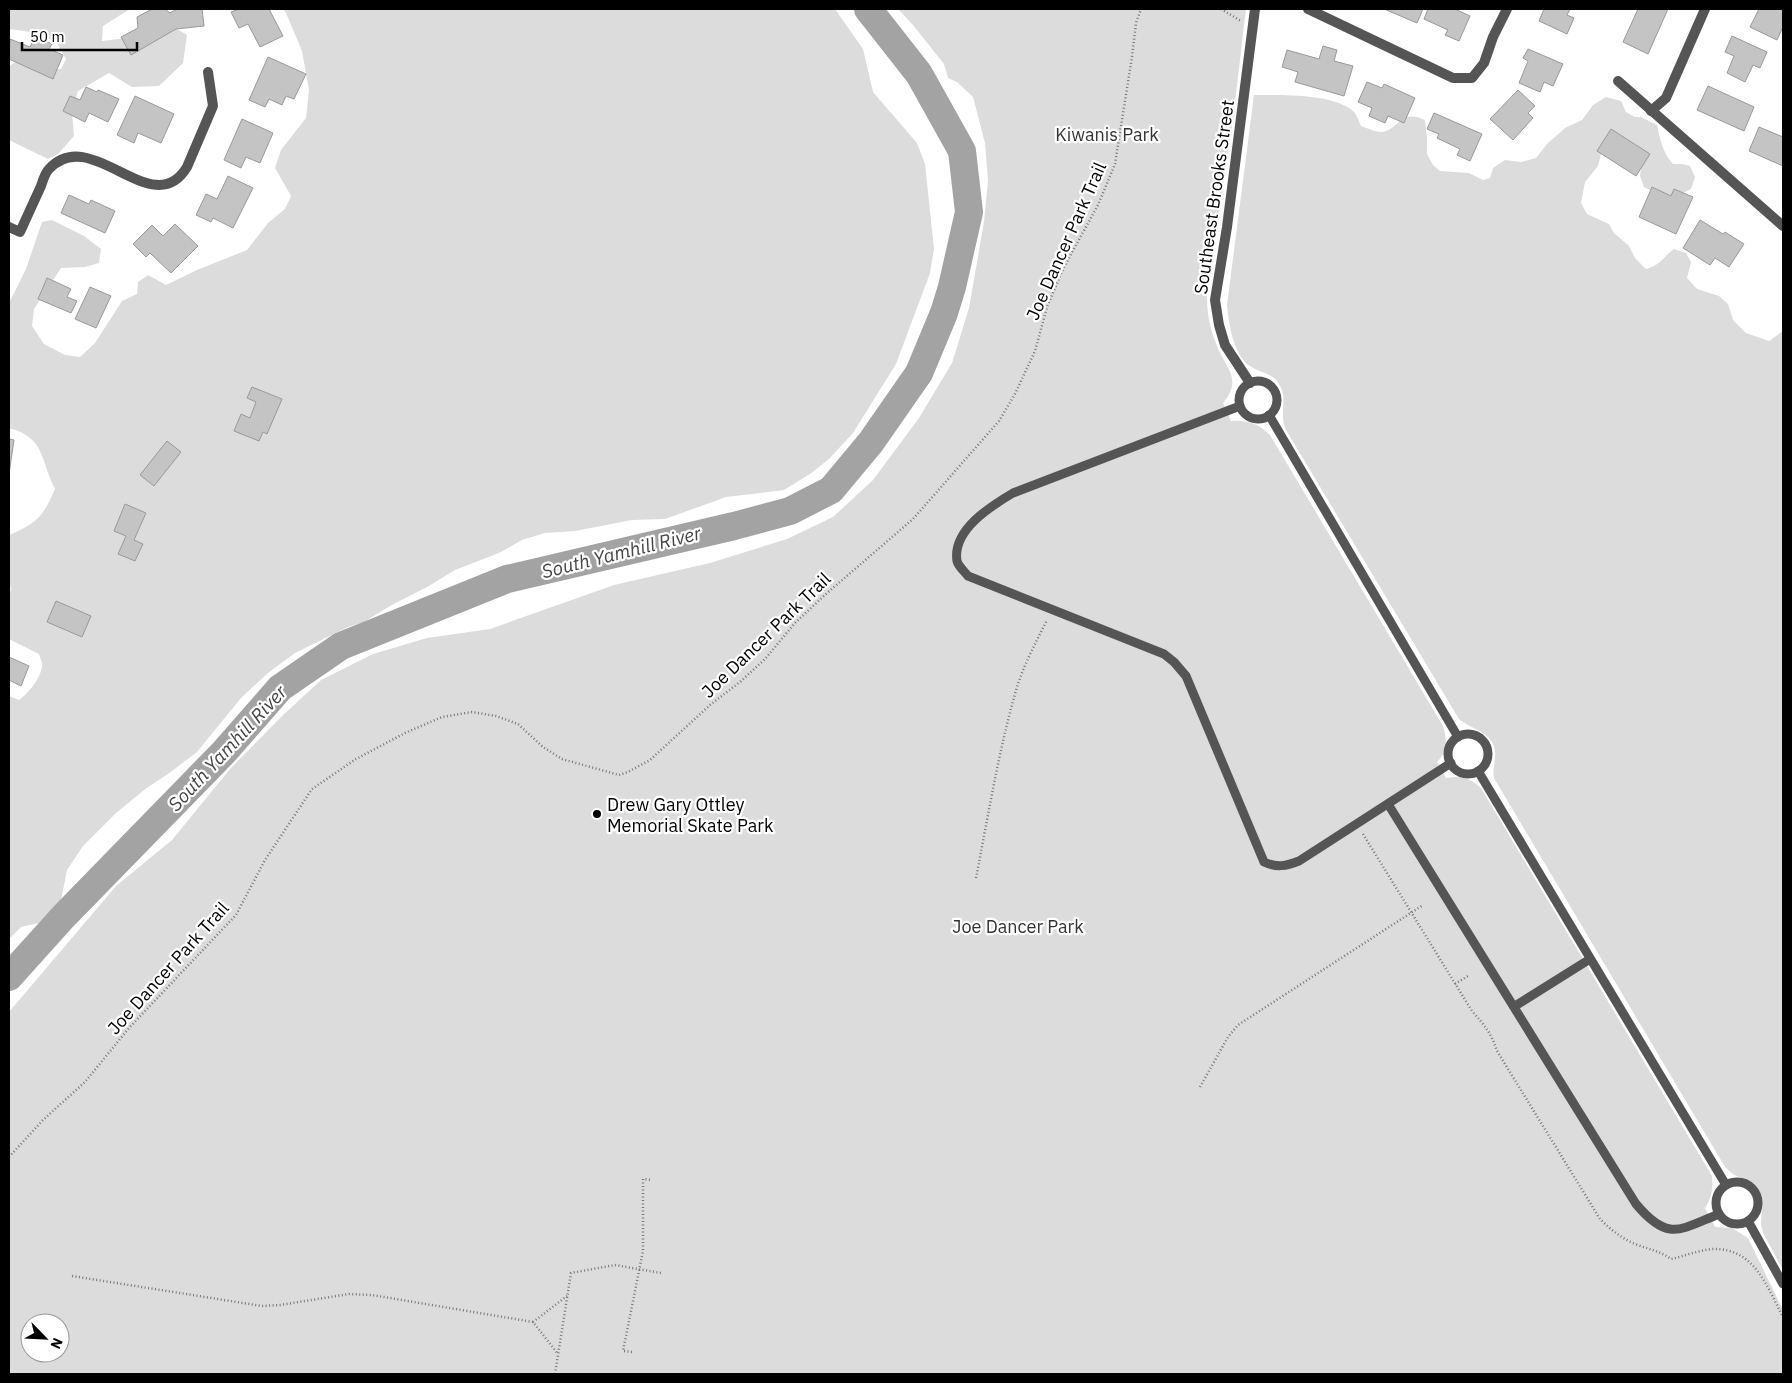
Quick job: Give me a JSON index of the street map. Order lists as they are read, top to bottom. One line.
{"streets":{"street":["Southeast Brooks Street"],"path":["Joe Dancer Park Trail"]},"water":["South Yamhill River"],"parks":["Kiwanis Park","Joe Dancer Park"],"places":["Drew Gary Ottley Memorial Skate Park"],"scale_bar":"50 m","north":"bottom right"}
